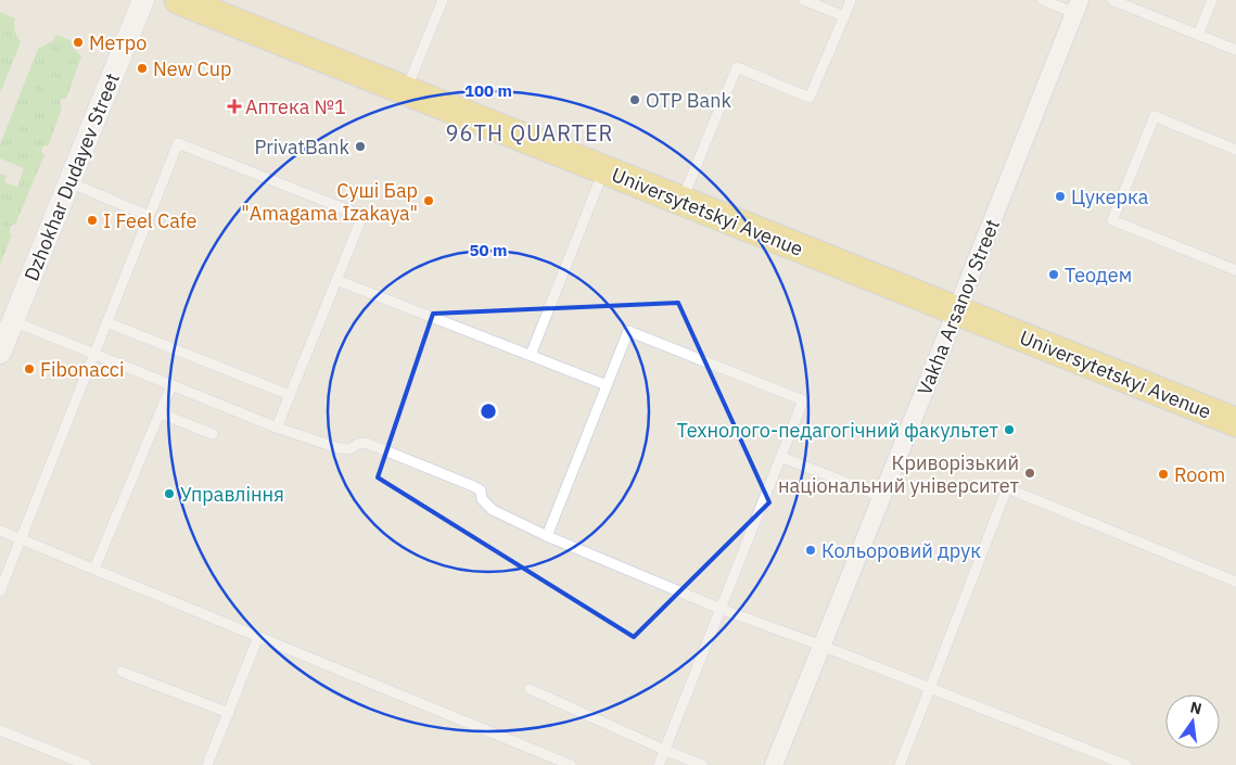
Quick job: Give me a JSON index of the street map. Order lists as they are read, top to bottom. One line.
{"streets":{"main road":["Universytetskyi Avenue"],"street":["Dzhokhar Dudayev Street","Vakha Arsanov Street"]},"crossings":[["Universytetskyi Avenue","Vakha Arsanov Street"]],"districts":["96TH QUARTER"],"places":{"other":["Метро","New Cup","OTP Bank","PrivatBank","Цукерка","Суші Бар \"Amagama Izakaya\"","I Feel Cafe","Теодем","Fibonacci","Технолого-педагогічний факультет","Криворізький національний університет","Room","Управління","Кольоровий друк"],"health":["Аптека №1"]},"north":"top","rings":["100 m","50 m"]}
